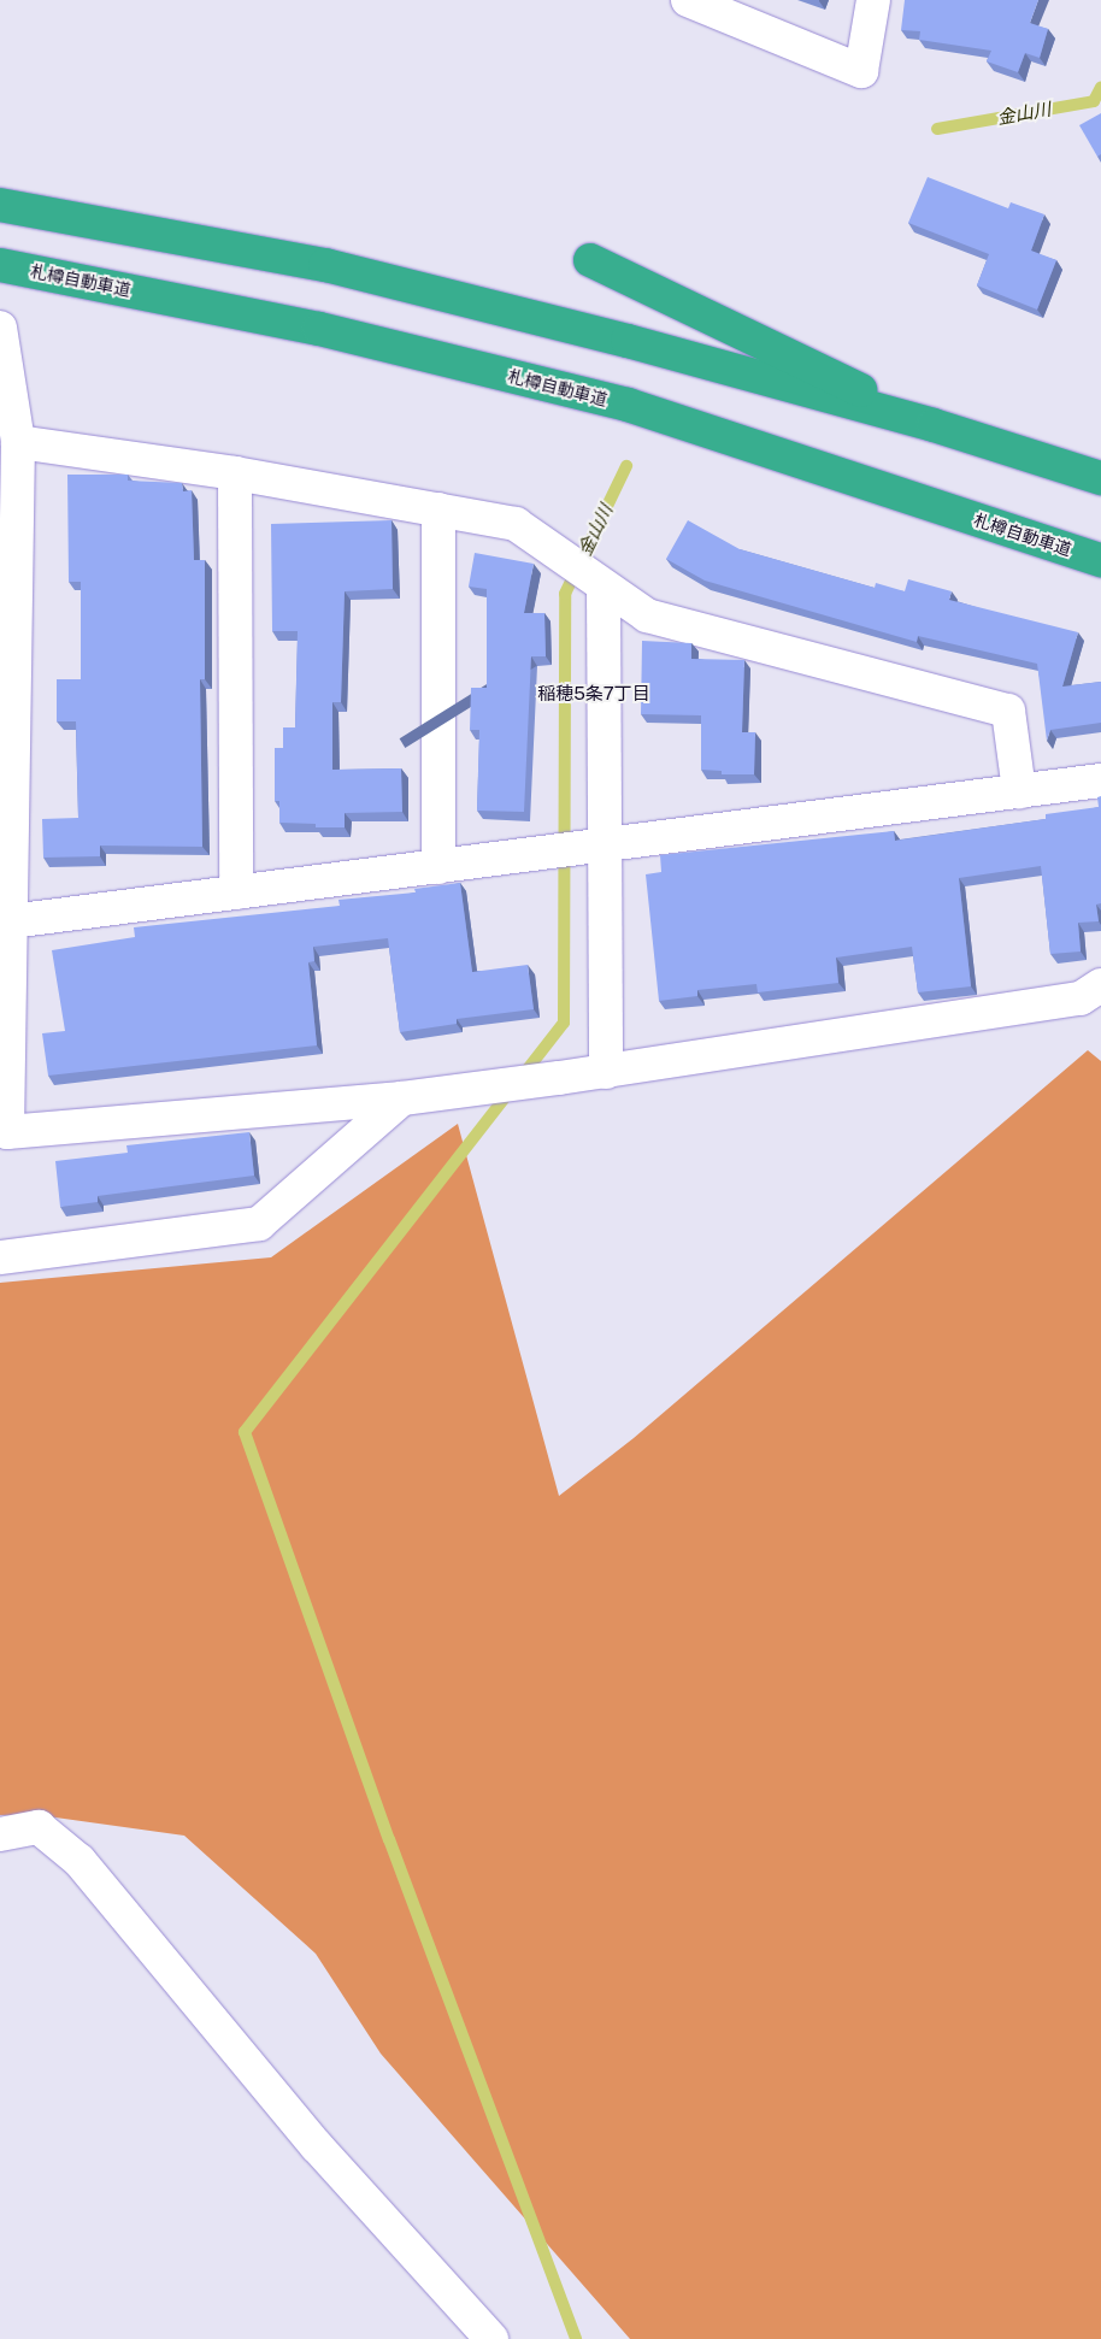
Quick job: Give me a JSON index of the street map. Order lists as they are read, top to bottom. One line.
{"streets":{"highway":["札樽自動車道"]},"districts":["稲穂5条7丁目"],"water":["金山川"]}
